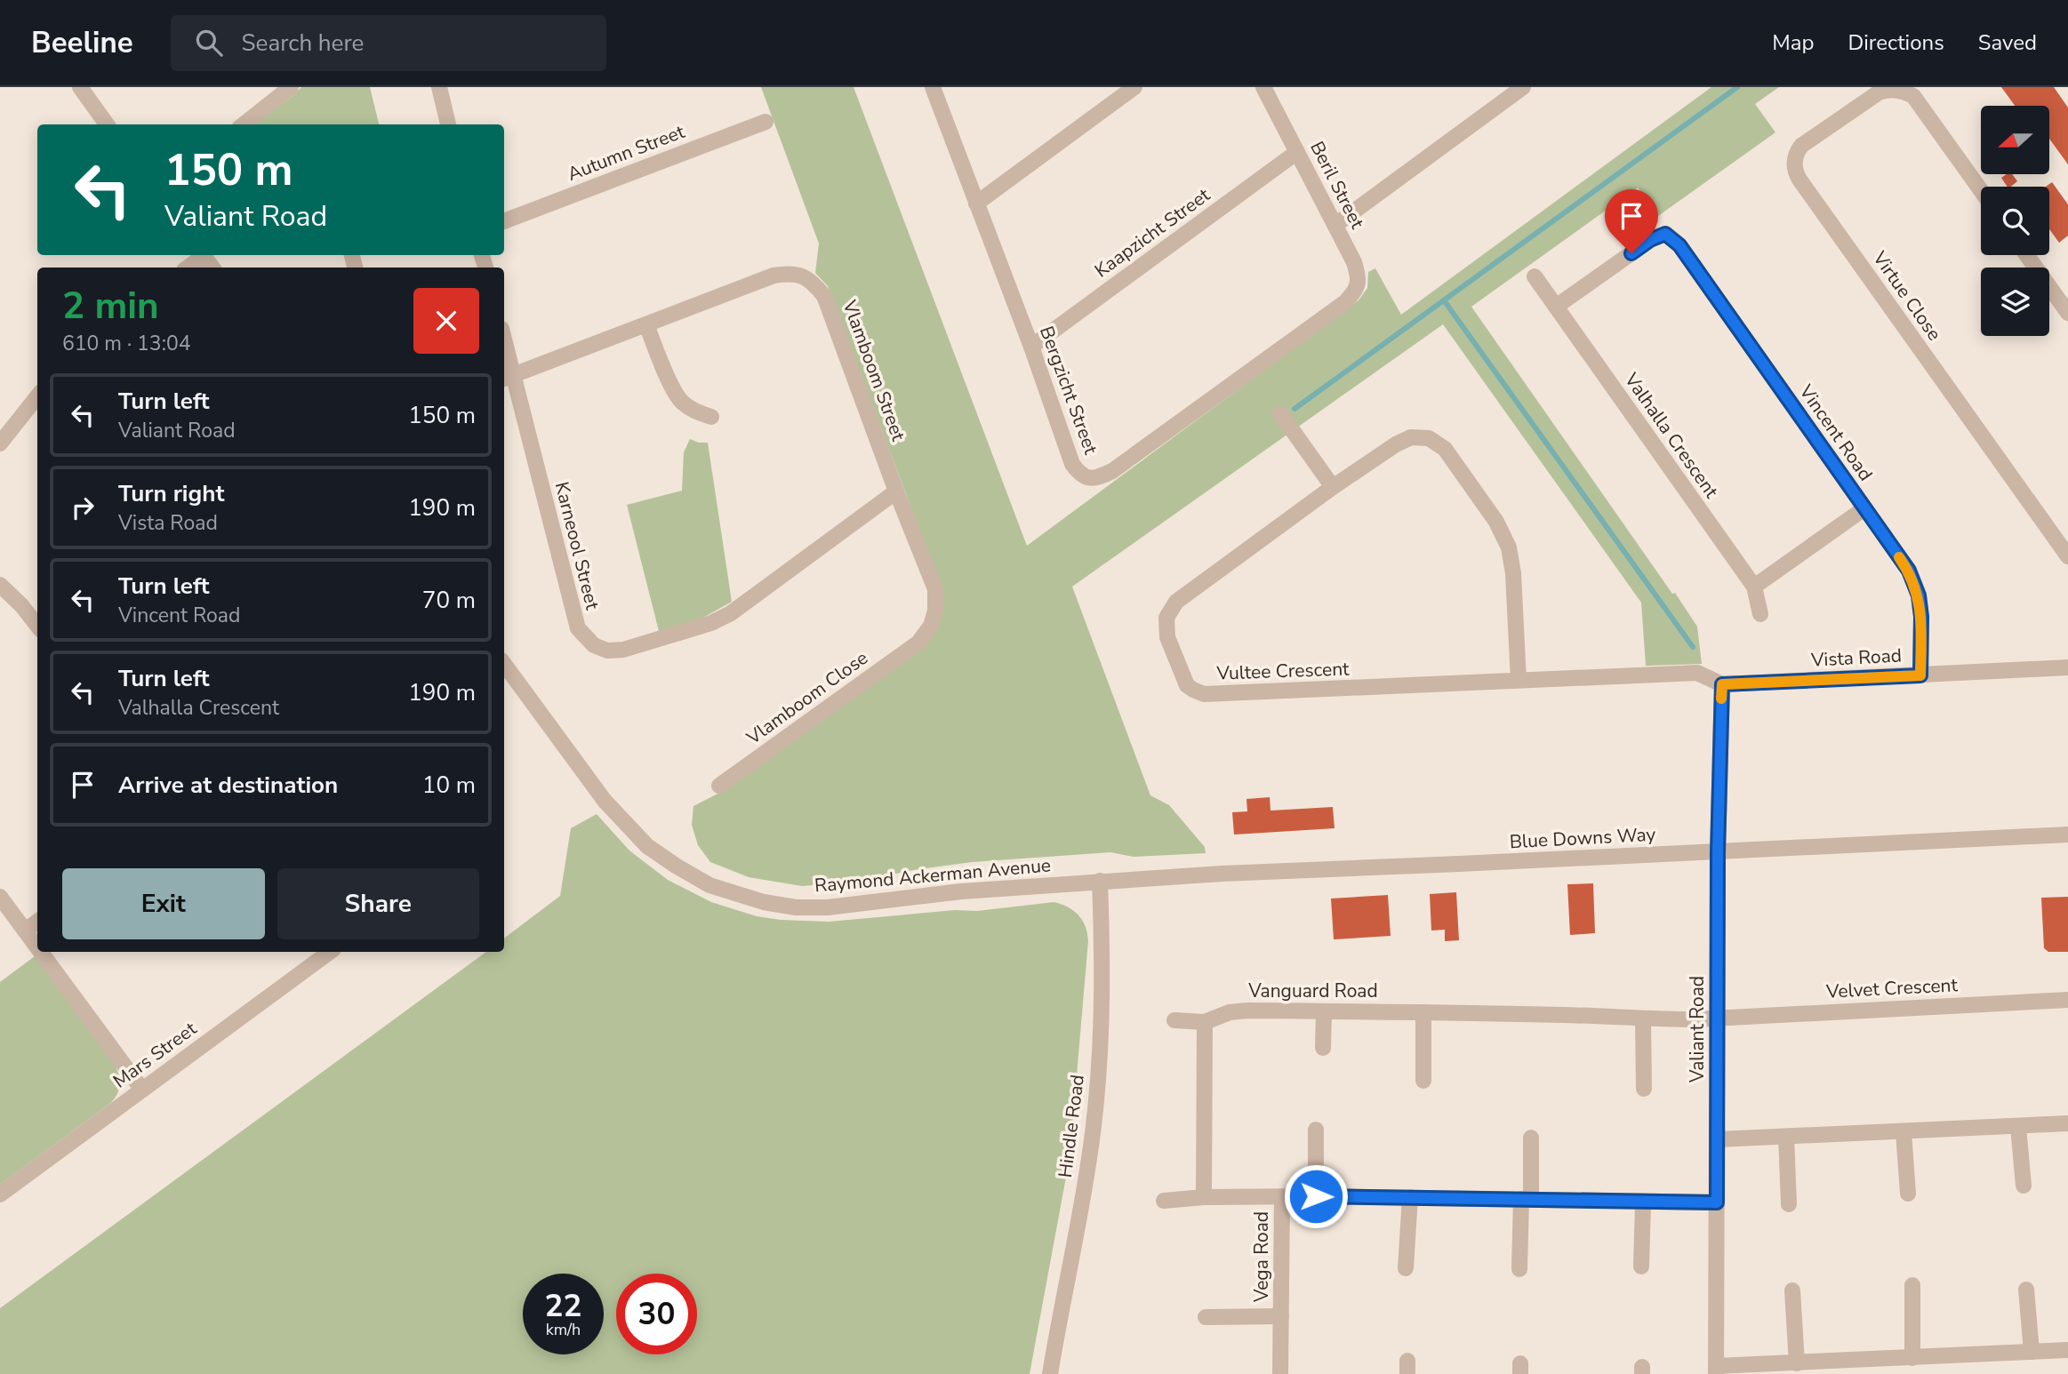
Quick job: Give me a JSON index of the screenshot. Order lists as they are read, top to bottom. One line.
{"streets":{"street":["Autumn Street","Beril Street","Kaapzicht Street","Virtue Close","Vlamboom Street","Bergzicht Street","Vincent Road","Valhalla Crescent","Karneool Street","Vista Road","Vultee Crescent","Vlamboom Close","Blue Downs Way","Raymond Ackerman Avenue","Velvet Crescent","Vanguard Road","Valiant Road","Mars Street","Hindle Road","Vega Road"]},"crossings":[["Beril Street","Kaapzicht Street"],["Beril Street","Bergzicht Street"],["Kaapzicht Street","Bergzicht Street"],["Vlamboom Street","Karneool Street"],["Vlamboom Street","Vlamboom Close"],["Vincent Road","Valhalla Crescent"],["Vincent Road","Vista Road"],["Vista Road","Vultee Crescent"],["Vista Road","Valiant Road"],["Vultee Crescent","Valiant Road"],["Blue Downs Way","Raymond Ackerman Avenue"],["Blue Downs Way","Valiant Road"],["Blue Downs Way","Hindle Road"],["Raymond Ackerman Avenue","Hindle Road"],["Velvet Crescent","Vanguard Road"],["Velvet Crescent","Valiant Road"],["Vanguard Road","Valiant Road"]],"north":"left","page":{"header":"Beeline","search":"Search here","nav":["Map","Directions","Saved"],"turn":["150 m","Valiant Road"],"heading":["2 min","610 m · 13:04"],"list":[{"name":"Turn left","note":"Valiant Road","value":"150 m"},{"name":"Turn right","note":"Vista Road","value":"190 m"},{"name":"Turn left","note":"Vincent Road","value":"70 m"},{"name":"Turn left","note":"Valhalla Crescent","value":"190 m"},{"name":"Arrive at destination","value":"10 m"}],"buttons":["Exit","Share"],"speed":"22 km/h","limit":"30"}}
